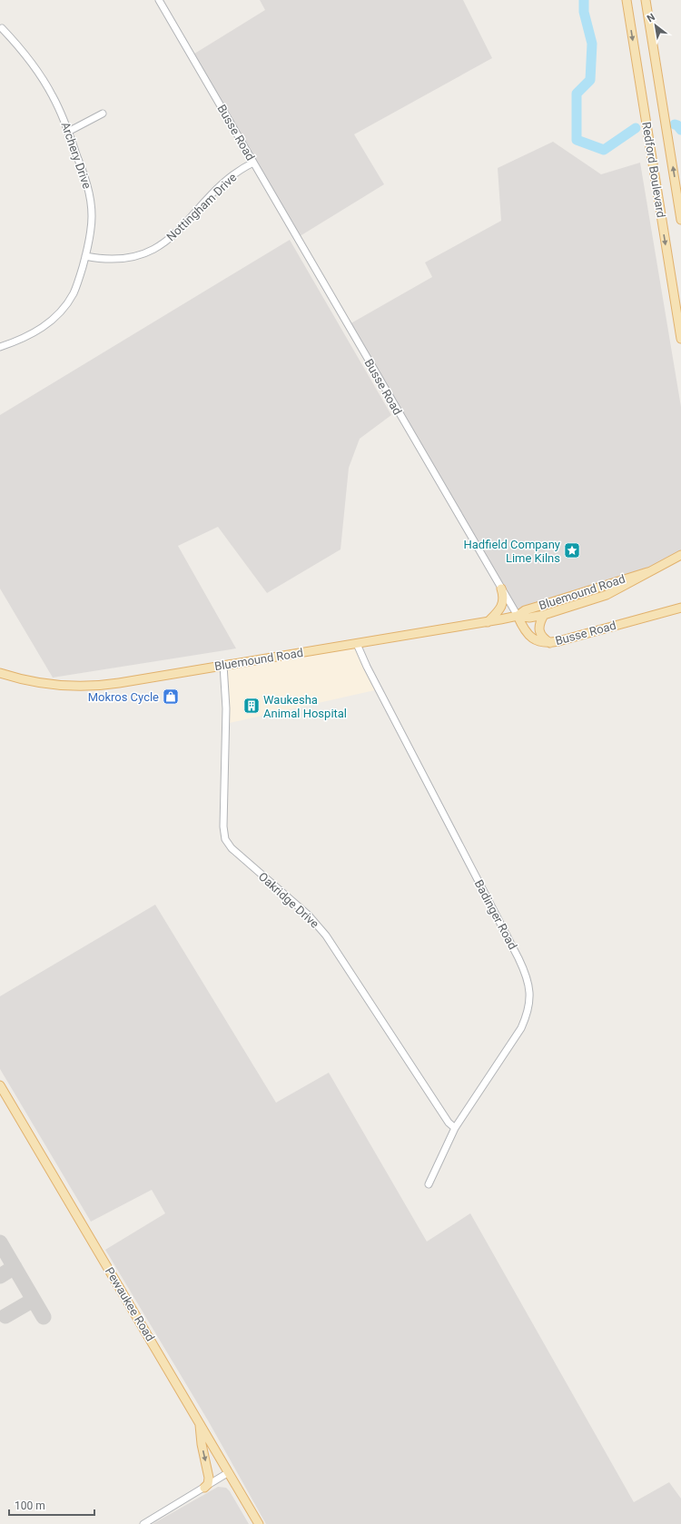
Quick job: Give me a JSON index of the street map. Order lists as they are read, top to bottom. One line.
{"streets":{"main road":["Busse Road","Redford Boulevard","Bluemound Road","Pewaukee Road"],"street":["Archery Drive","Nottingham Drive","Oakridge Drive","Badinger Road"]},"crossings":[["Busse Road","Nottingham Drive"],["Busse Road","Bluemound Road"],["Archery Drive","Nottingham Drive"],["Bluemound Road","Oakridge Drive"],["Bluemound Road","Badinger Road"],["Oakridge Drive","Badinger Road"]],"places":{"place":["Hadfield Company Lime Kilns"],"shop":["Mokros Cycle"],"building":["Waukesha Animal Hospital"]},"scale_bar":"100 m","north":"top left"}
